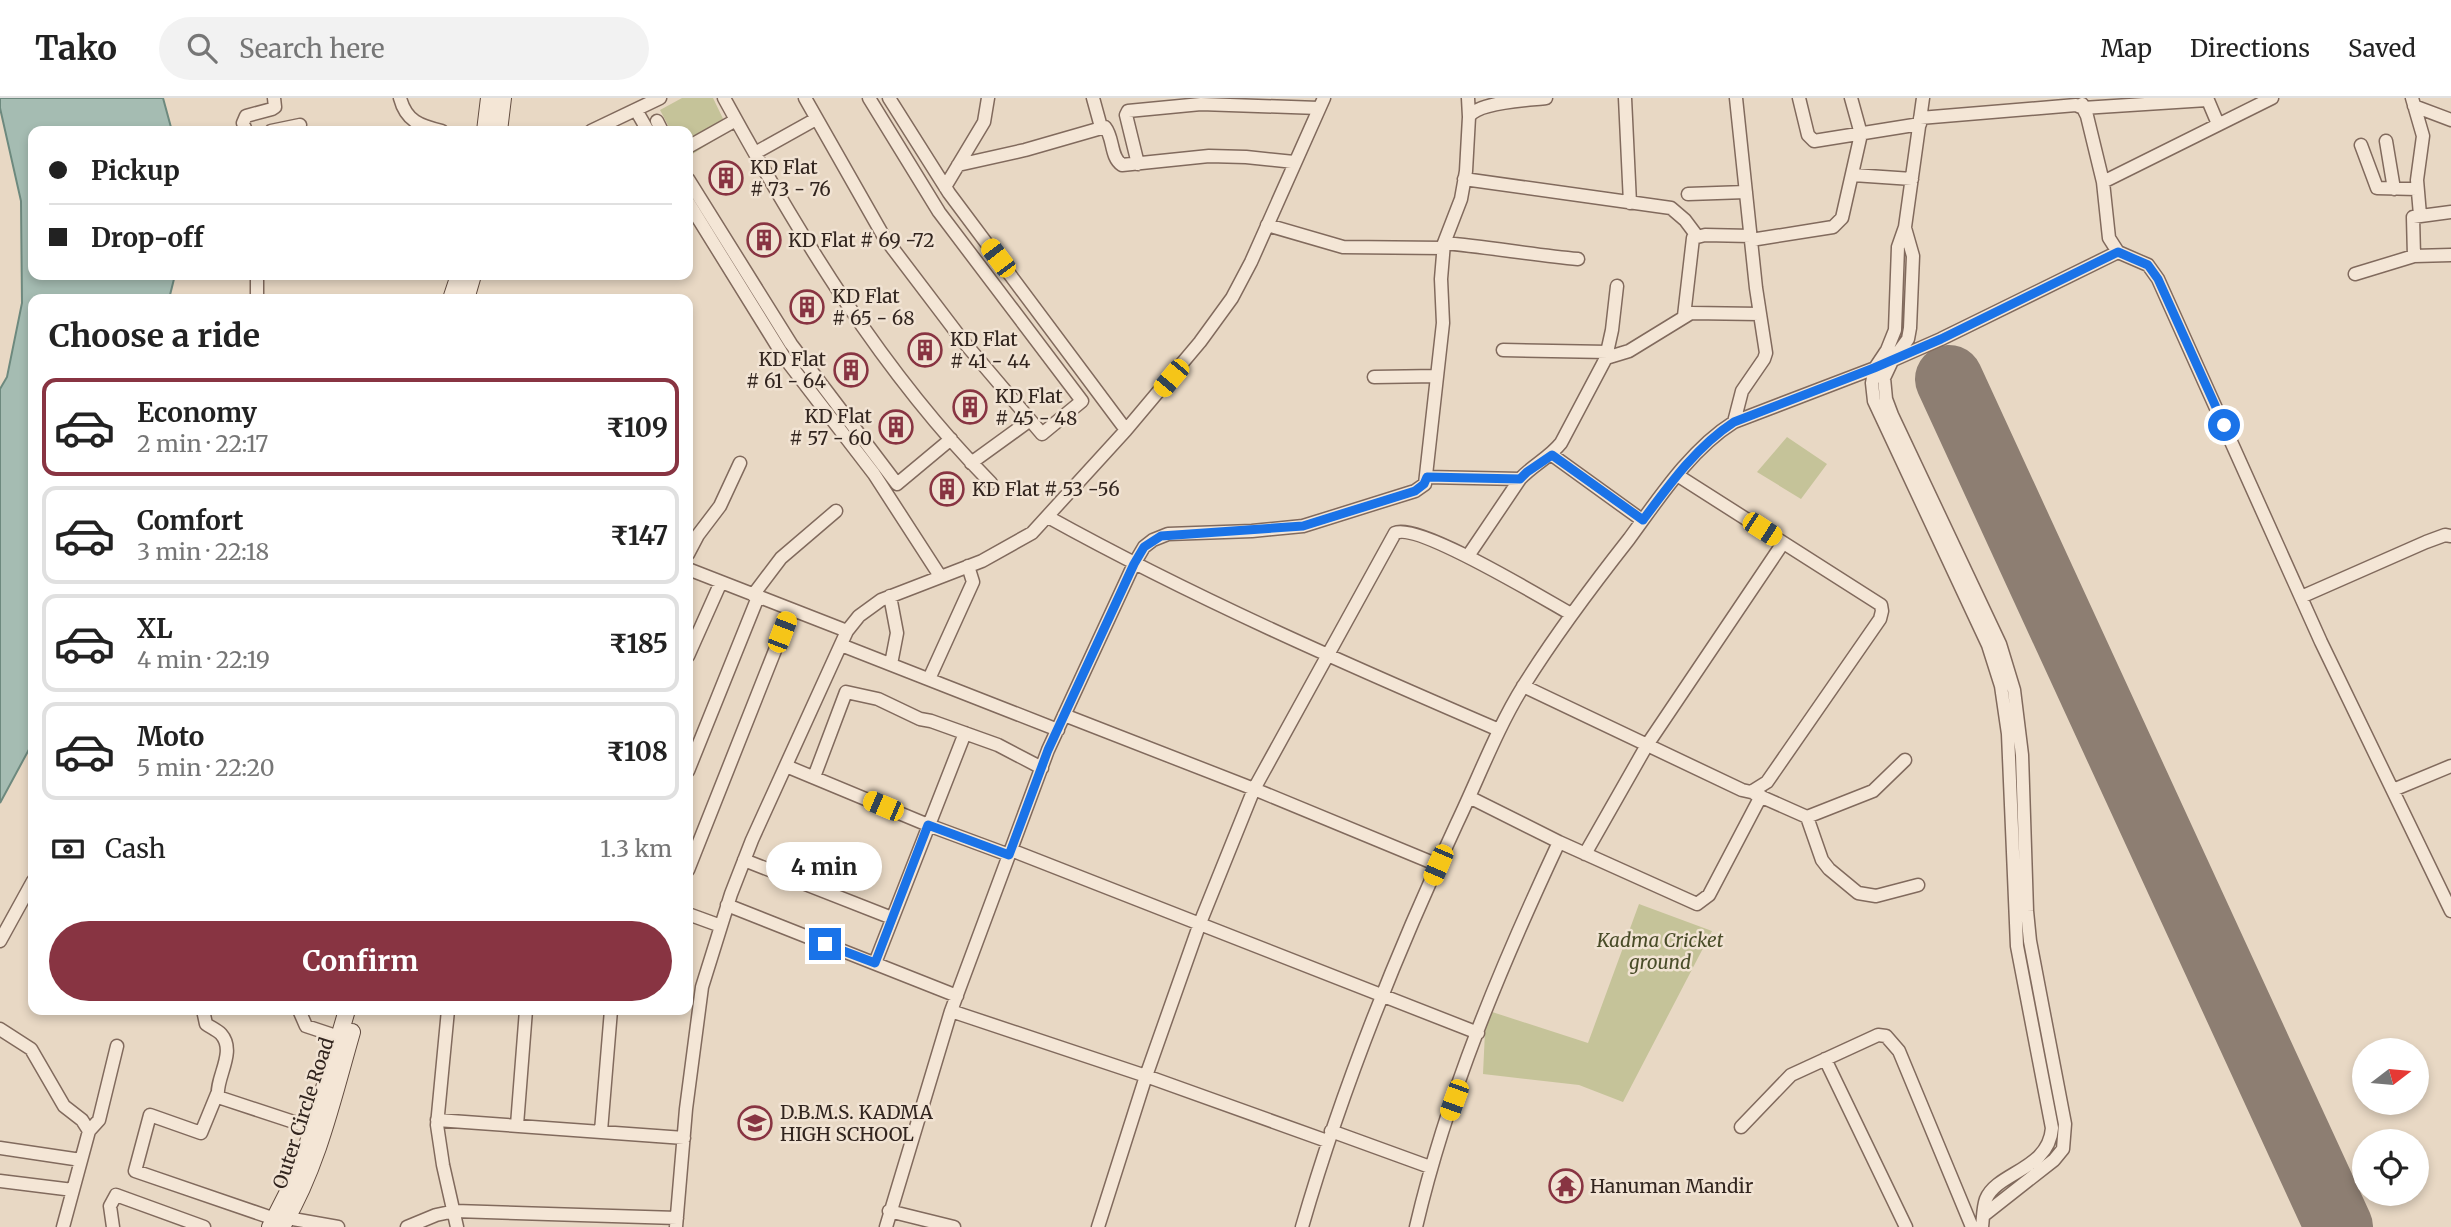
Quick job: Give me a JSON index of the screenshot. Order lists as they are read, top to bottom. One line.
{"streets":{"main road":["Outer Circle Road"]},"parks":["Kadma Cricket ground"],"places":{"building":["KD Flat # 73 - 76","KD Flat # 69 -72","KD Flat # 65 - 68","KD Flat # 41 - 44","KD Flat # 61 - 64","KD Flat # 45 - 48","KD Flat # 57 - 60","KD Flat # 53 -56"],"school or university":["D.B.M.S. KADMA HIGH SCHOOL"],"temple":["Hanuman Mandir"]},"north":"right","page":{"header":"Tako","search":"Search here","nav":["Map","Directions","Saved"],"banner":["Pickup","Drop-off"],"heading":"Choose a ride","list":[{"name":"Economy","note":"2 min · 22:17","value":"₹109"},{"name":"Comfort","note":"3 min · 22:18","value":"₹147"},{"name":"XL","note":"4 min · 22:19","value":"₹185"},{"name":"Moto","note":"5 min · 22:20","value":"₹108"}],"pay":["Cash","1.3 km"],"bubble":"4 min","buttons":"Confirm"}}
